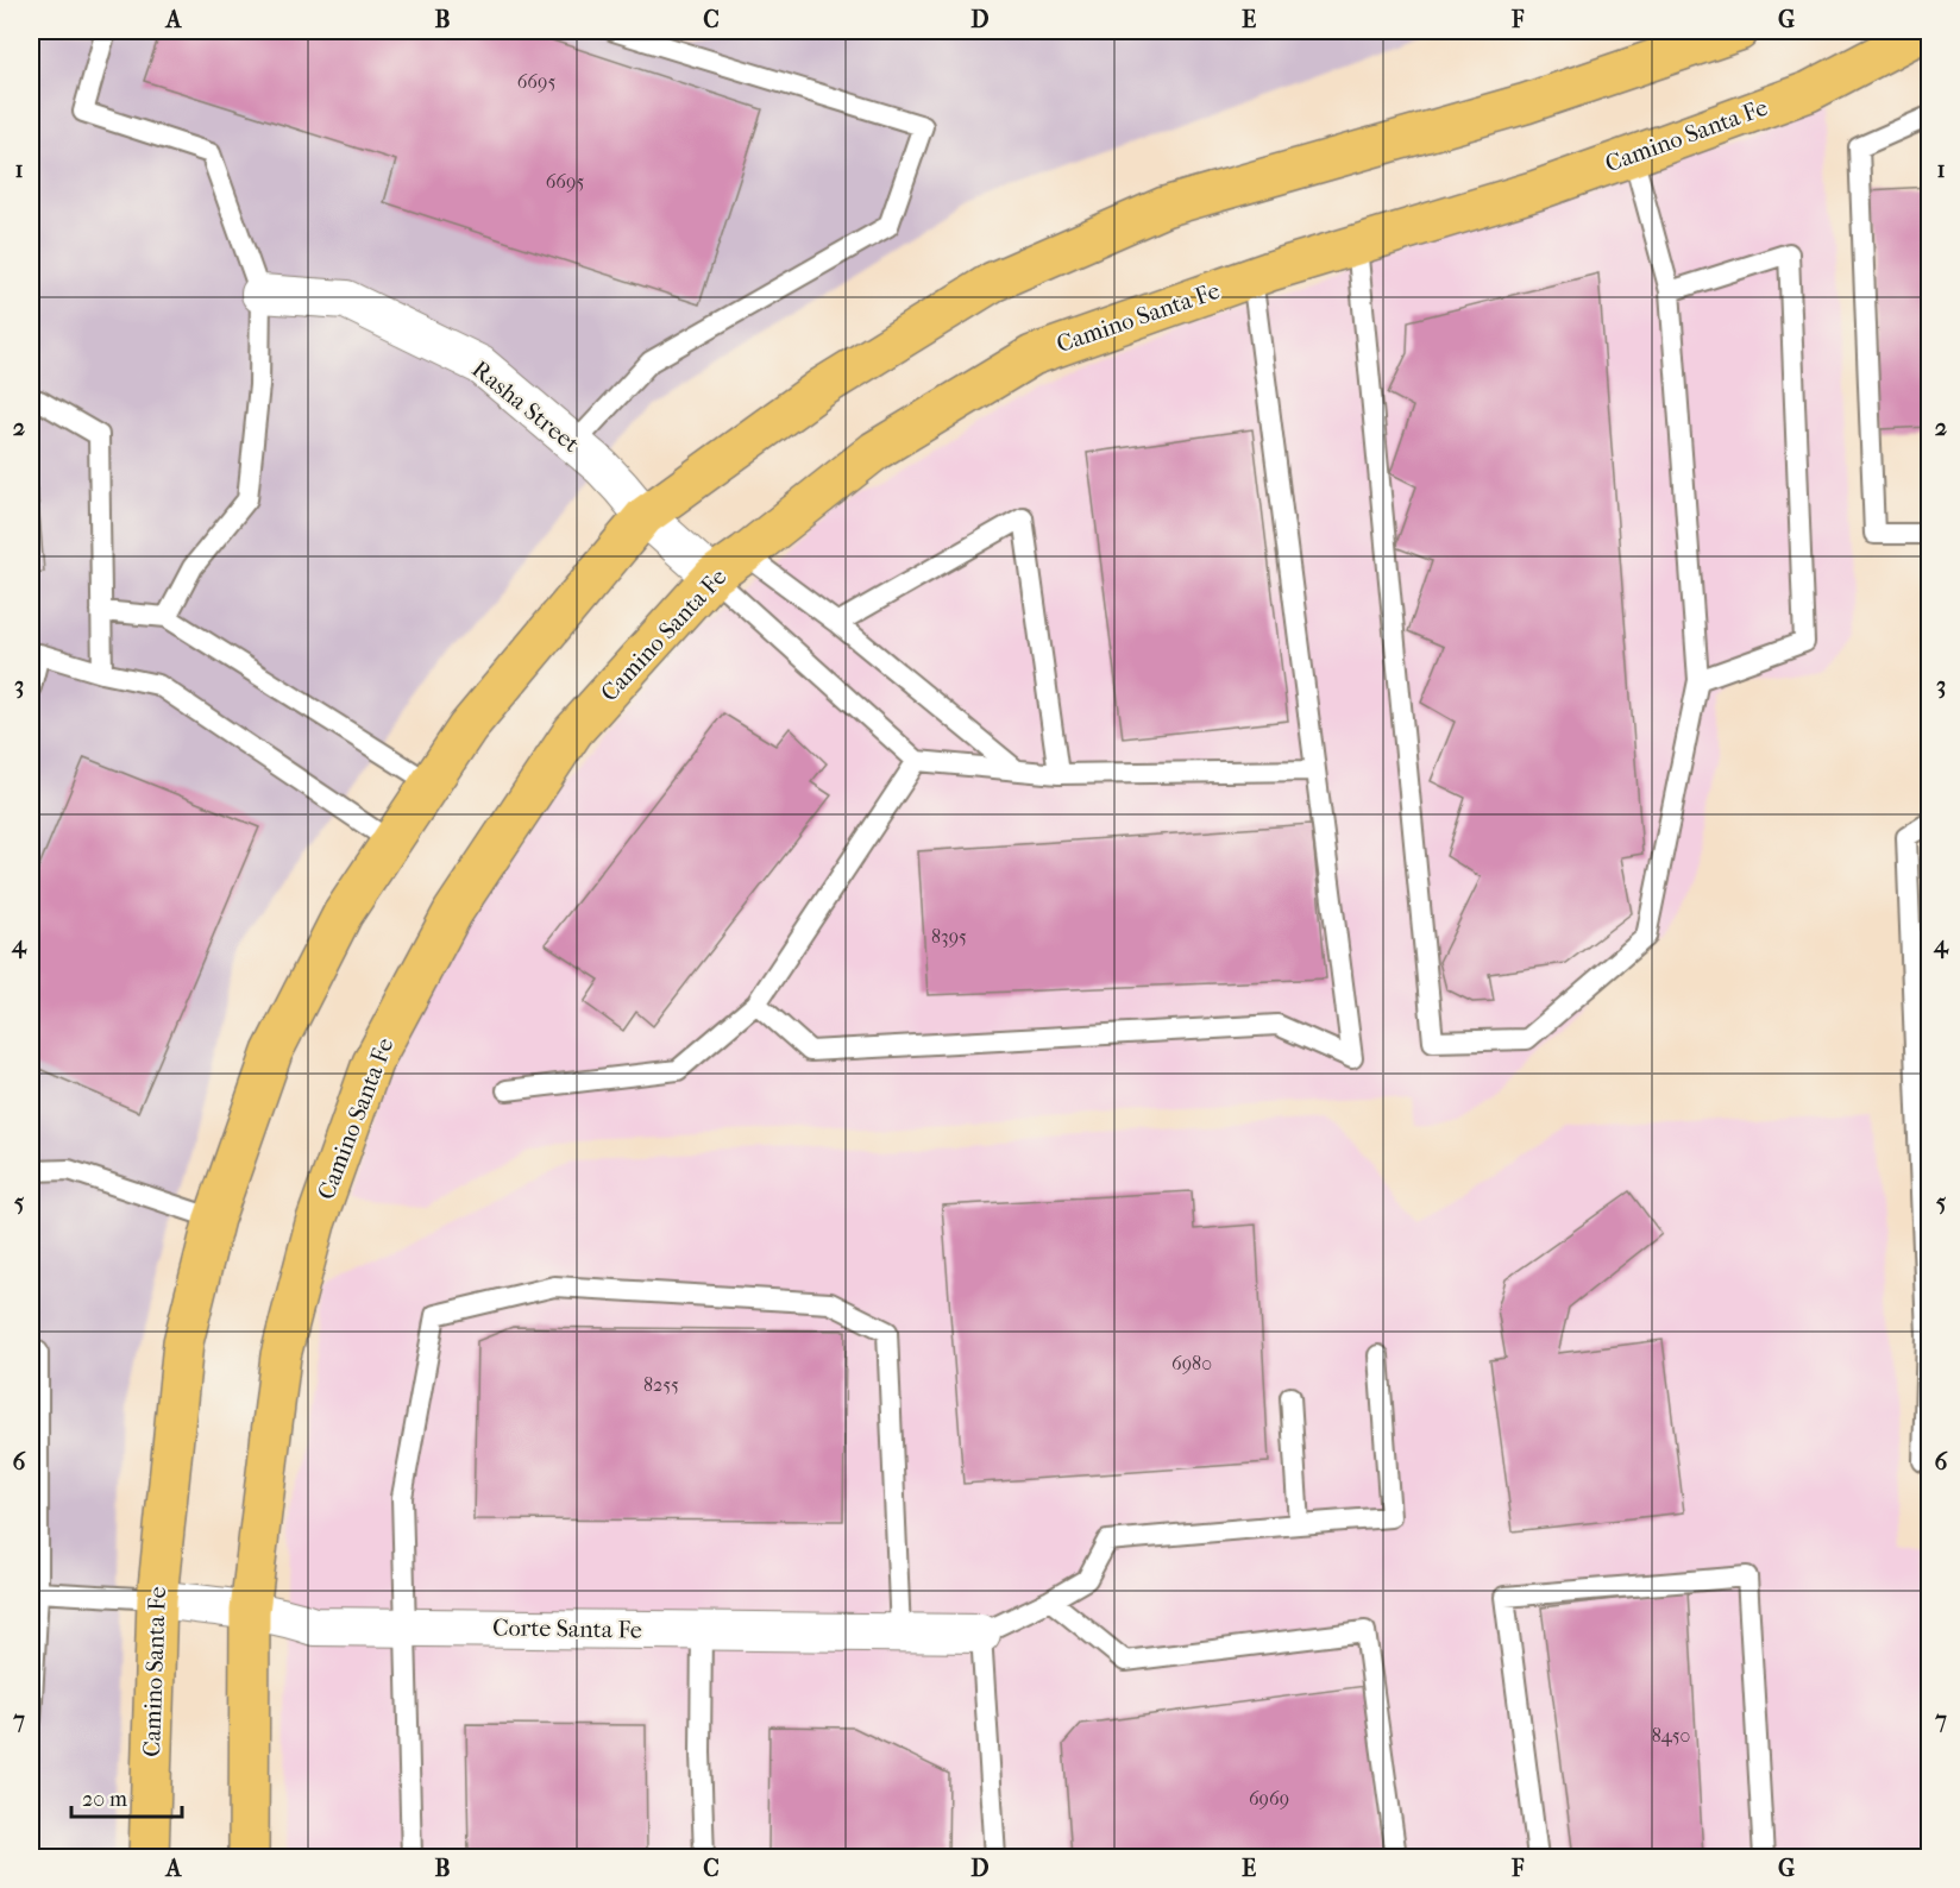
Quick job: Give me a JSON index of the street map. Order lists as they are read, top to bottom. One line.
{"streets":{"main road":["Camino Santa Fe"],"street":["Rasha Street","Corte Santa Fe"]},"crossings":[["Camino Santa Fe","Rasha Street"],["Camino Santa Fe","Corte Santa Fe"]],"house_numbers":["6695","6695","8395","6980","8255","8450","6969"],"scale_bar":"20 m","grid":{"columns":["A","B","C","D","E","F","G"],"rows":["1","2","3","4","5","6","7"]}}
